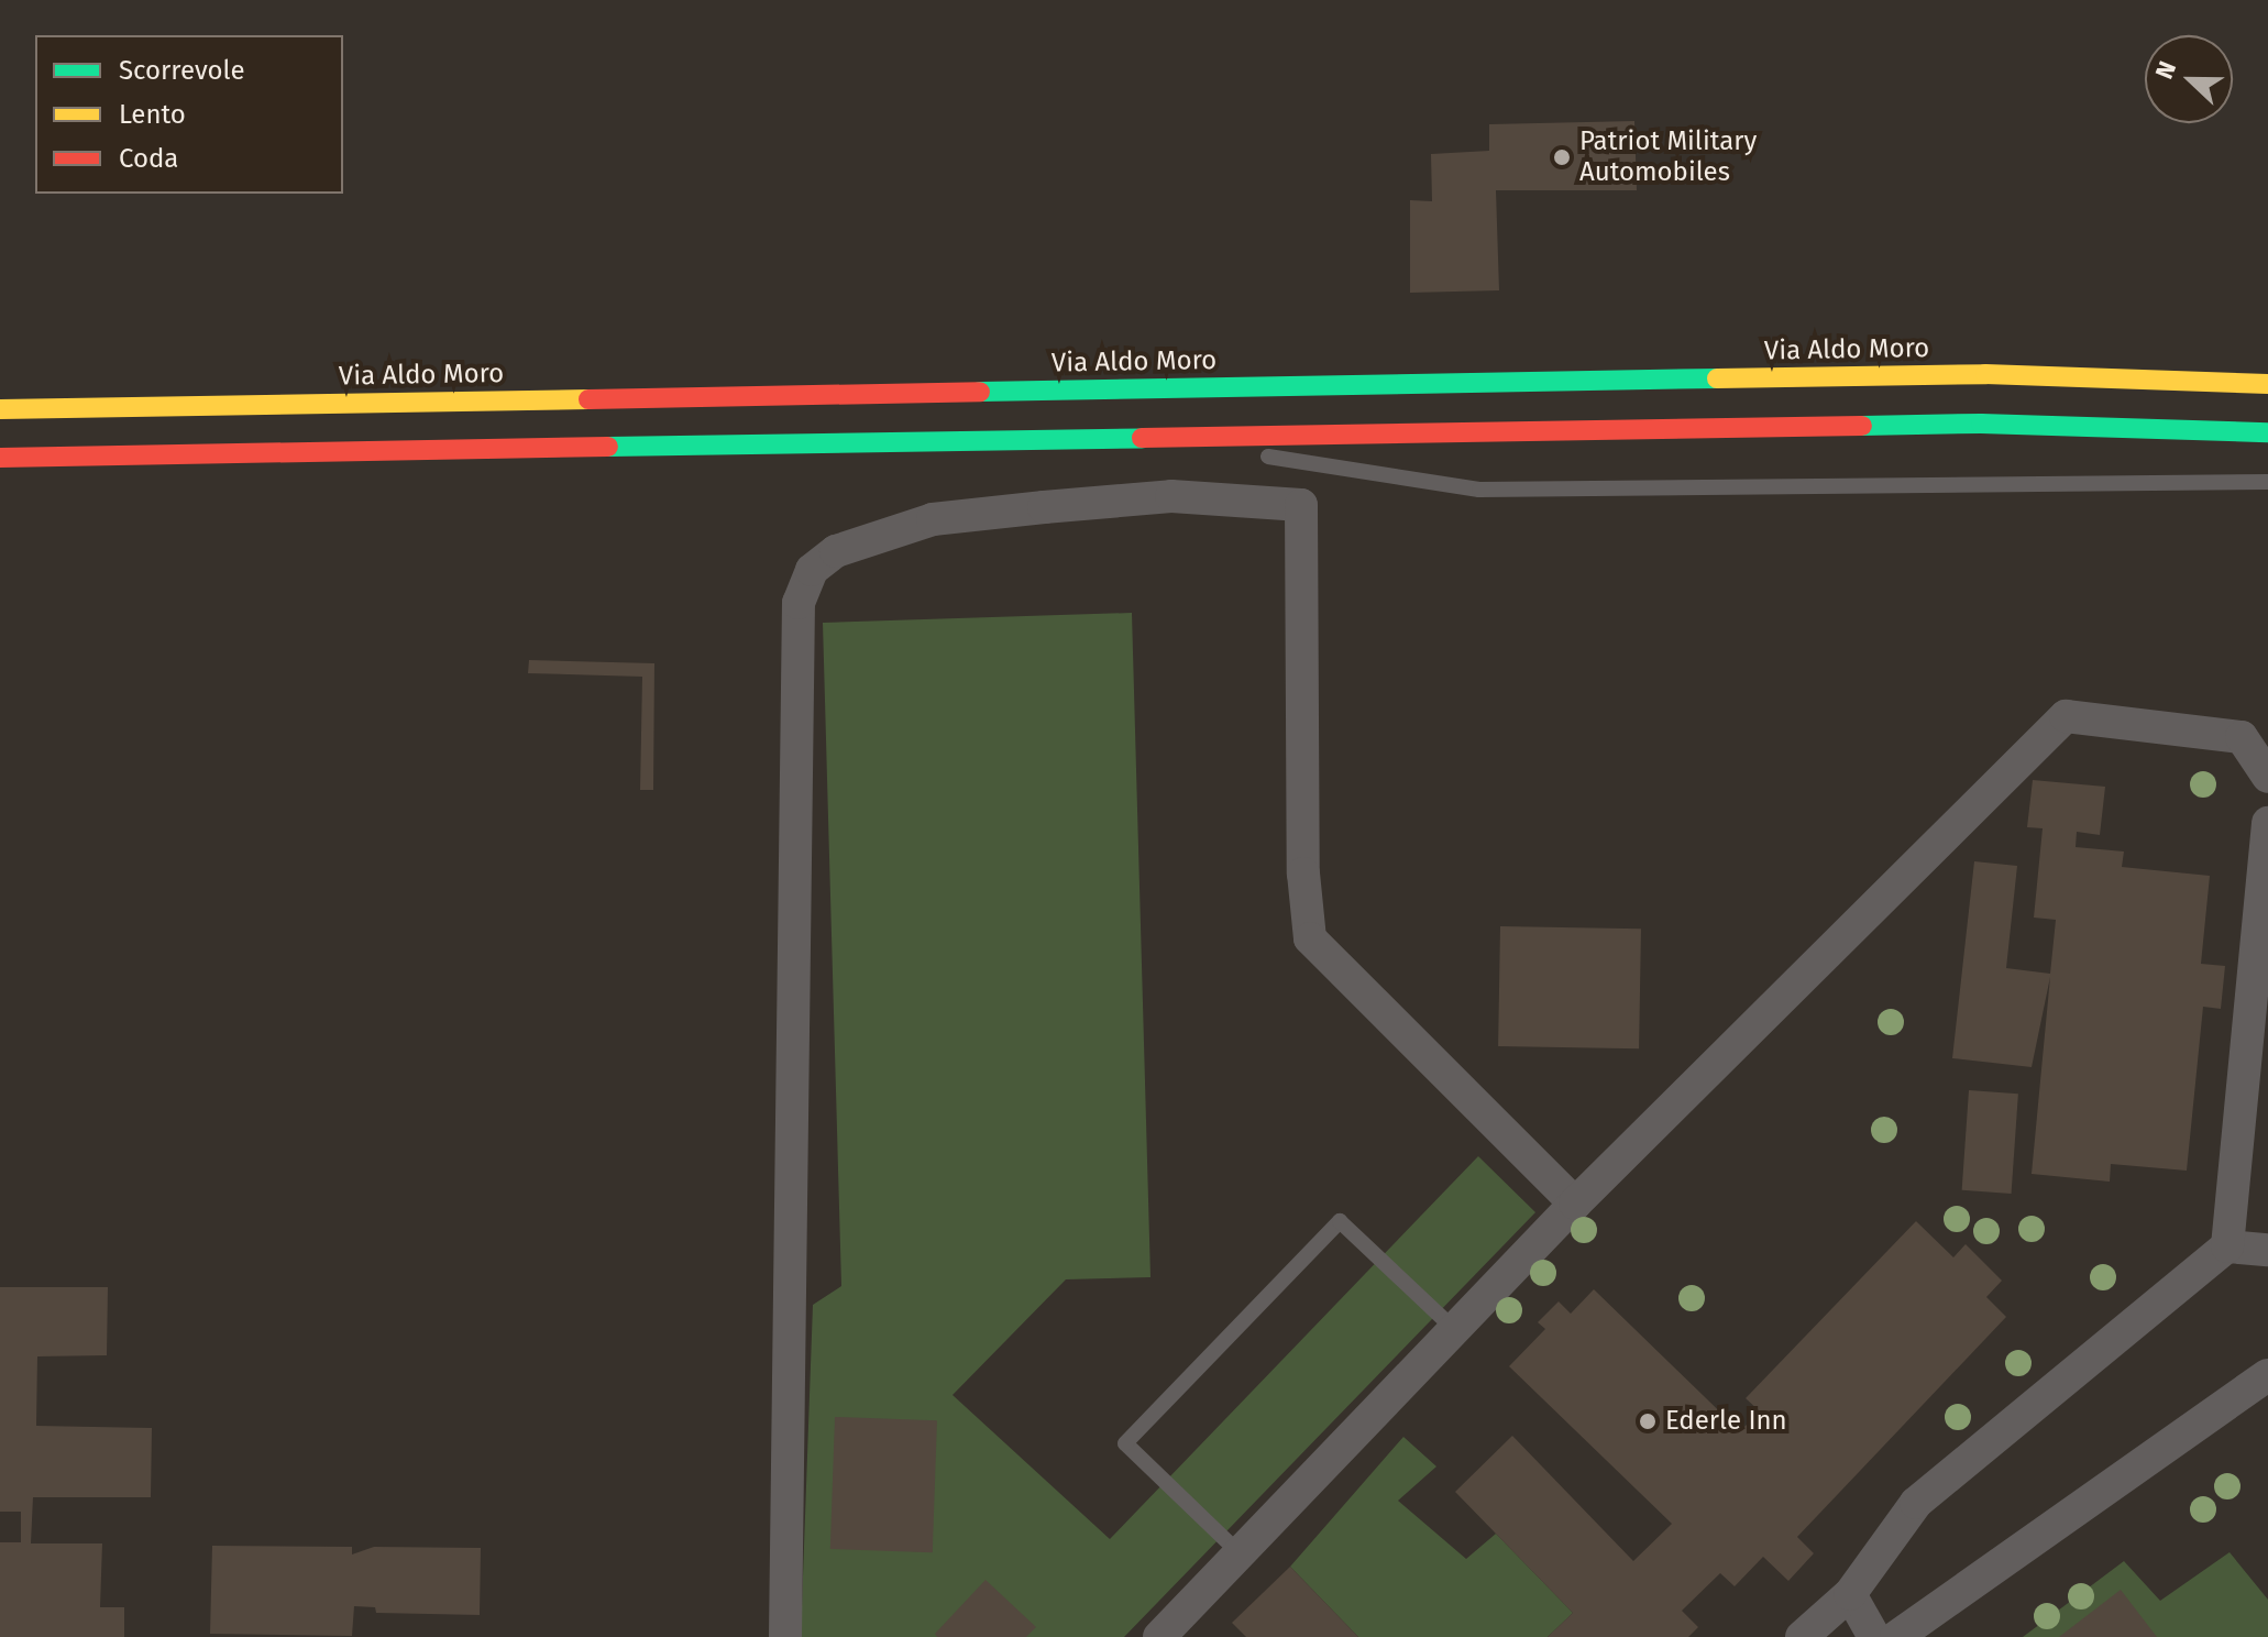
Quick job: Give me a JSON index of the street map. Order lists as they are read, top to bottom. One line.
{"streets":{"main road":["Via Aldo Moro"]},"places":["Patriot Military Automobiles","Ederle Inn"],"legend":["Scorrevole","Lento","Coda"],"north":"left"}
